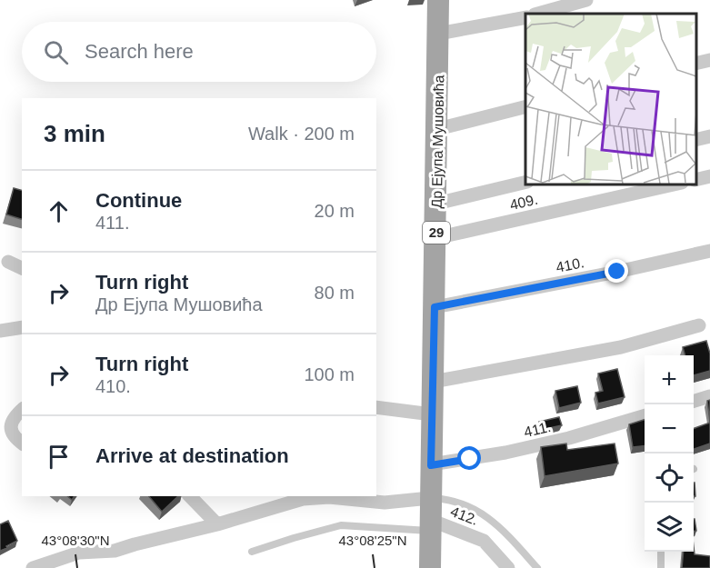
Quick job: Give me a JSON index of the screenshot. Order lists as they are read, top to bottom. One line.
{"streets":{"main road":["Др Ејупа Мушовића","29"],"street":["409.","410.","411.","412."]},"crossings":[["Др Ејупа Мушовића","409."],["Др Ејупа Мушовића","29"],["Др Ејупа Мушовића","410."],["Др Ејупа Мушовића","411."],["29","412."]],"page":{"search":"Search here","heading":["3 min","Walk · 200 m"],"list":[["Continue","411.","20 m"],["Turn right","Др Ејупа Мушовића","80 m"],["Turn right","410.","100 m"],"Arrive at destination"],"map_buttons":["+","−"]},"coordinates":["43°08'30\"N","43°08'25\"N"]}
